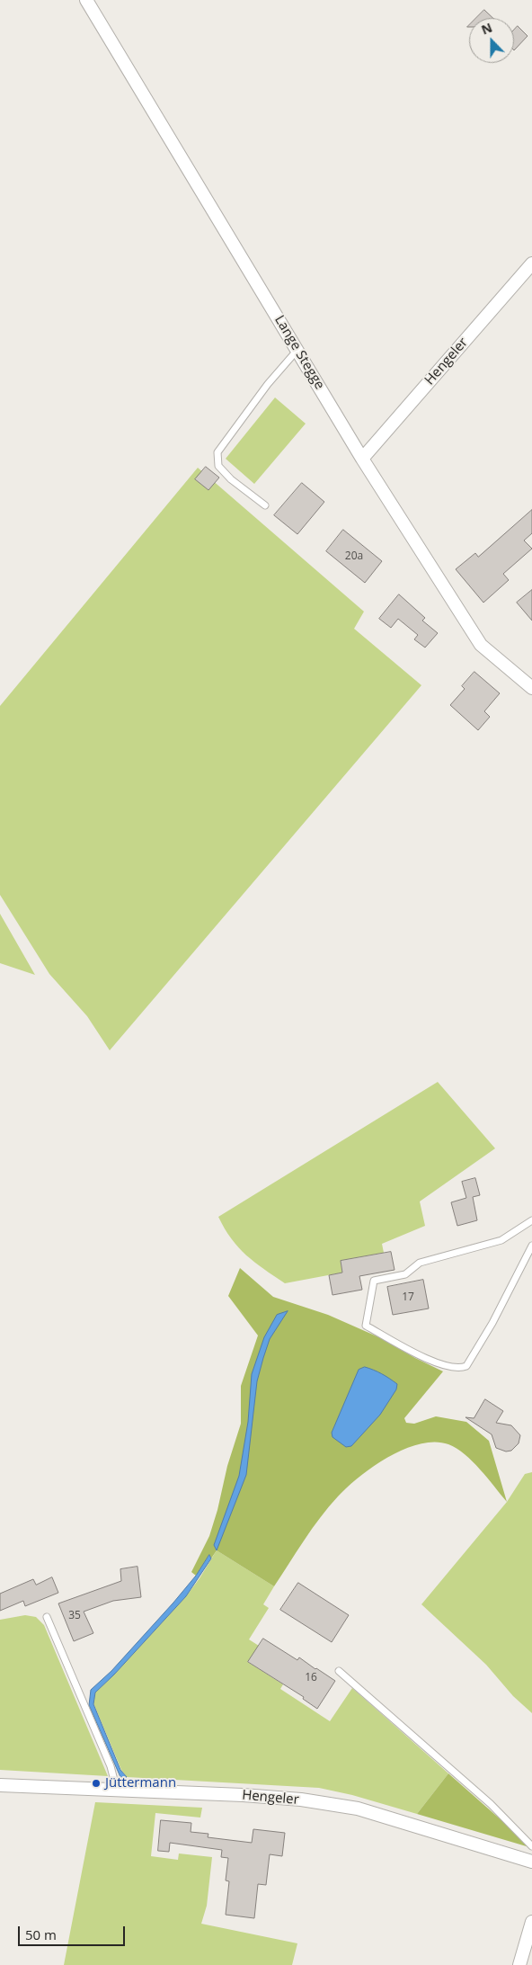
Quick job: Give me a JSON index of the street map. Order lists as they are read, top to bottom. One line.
{"streets":{"street":["Lange Stegge","Hengeler"]},"crossings":[["Lange Stegge","Hengeler"]],"places":["Jüttermann"],"house_numbers":["20a","17","35","16"],"scale_bar":"50 m","north":"top"}
